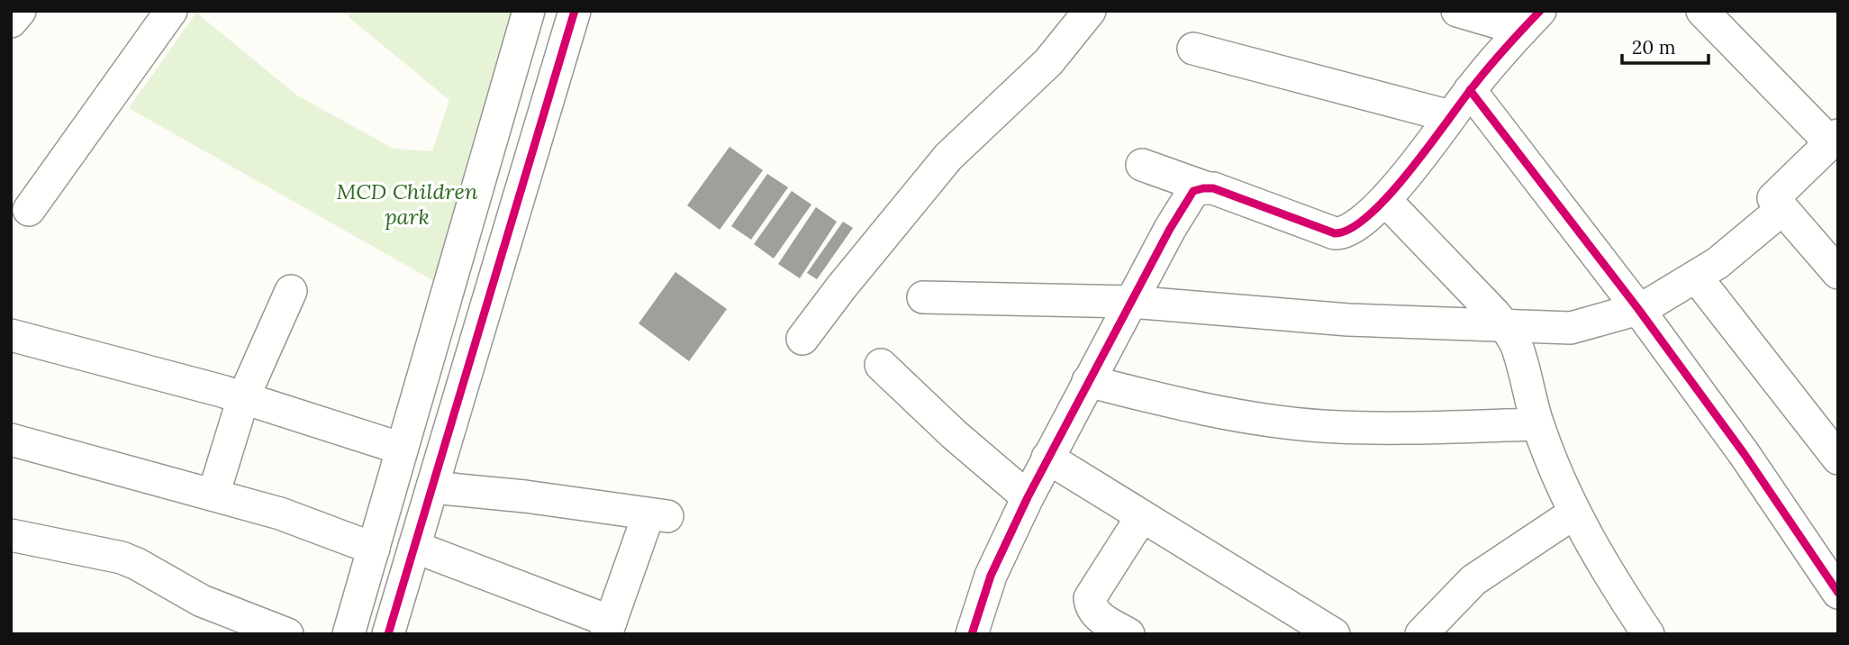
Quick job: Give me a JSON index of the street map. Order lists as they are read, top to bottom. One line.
{"parks":["MCD Children park"],"scale_bar":"20 m"}
